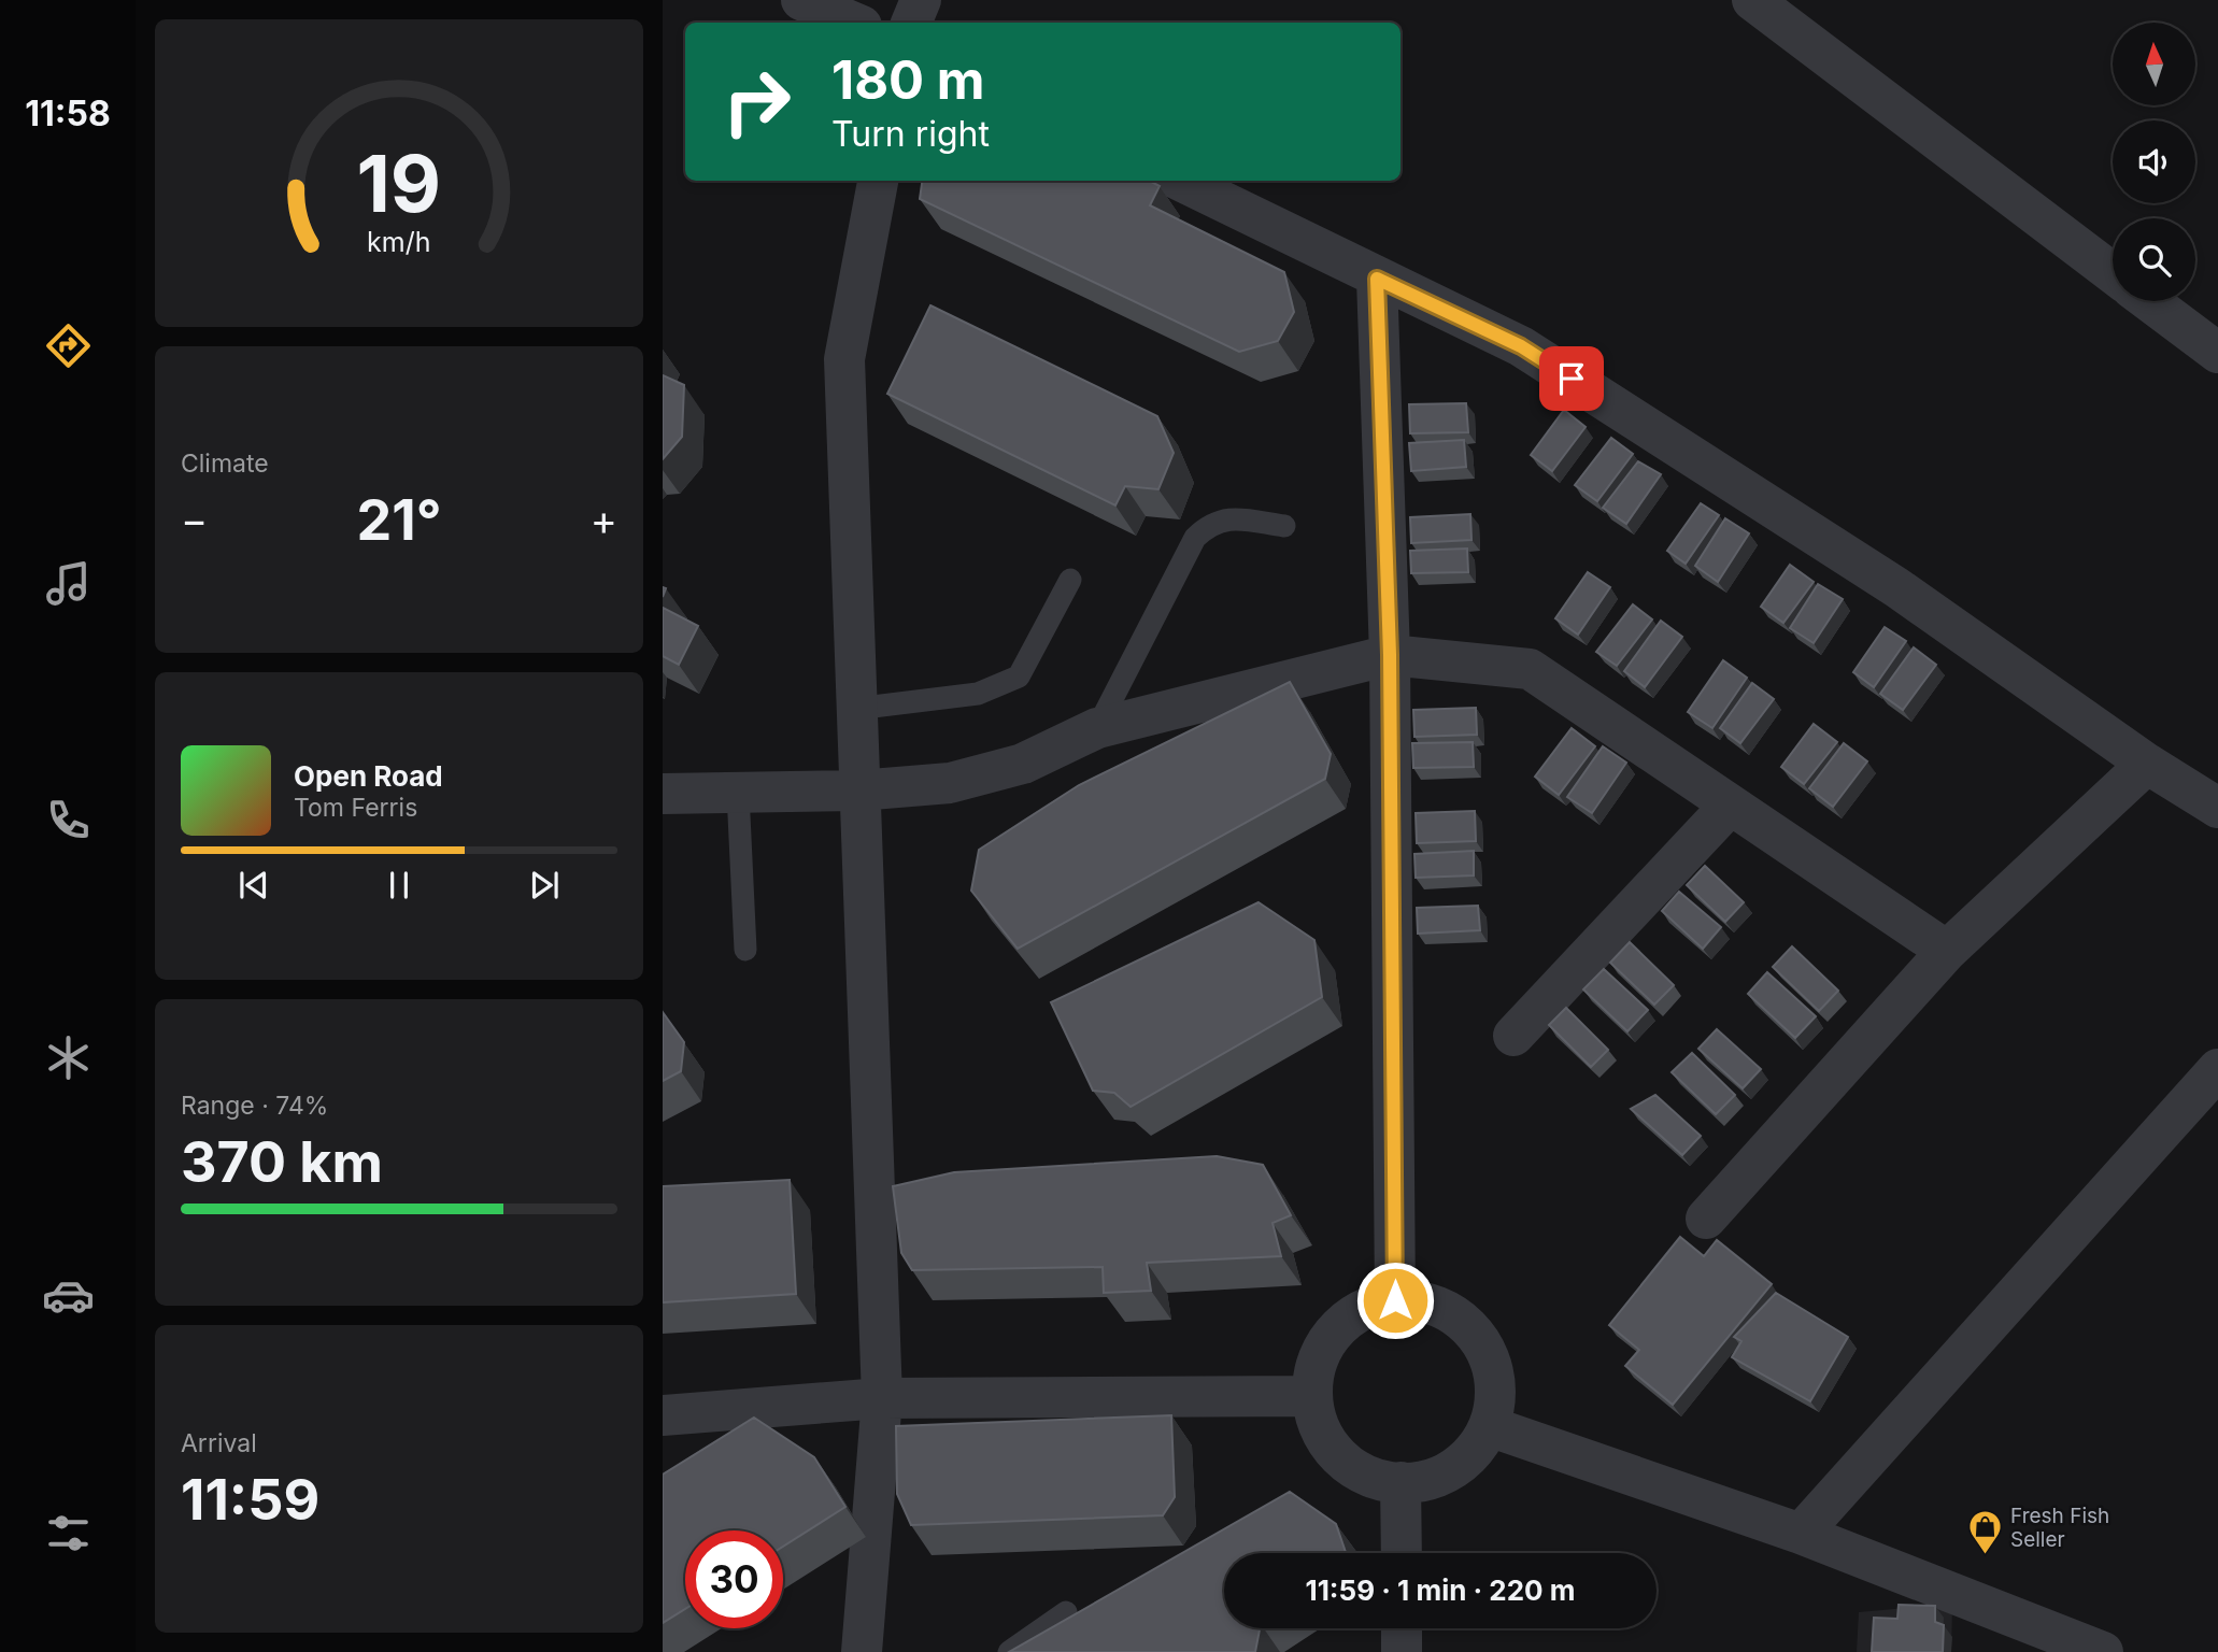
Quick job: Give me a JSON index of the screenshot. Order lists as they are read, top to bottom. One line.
{"places":{"shop":["Fresh Fish Seller"]},"north":"top","page":{"tabs":"11:58","turn":["180 m","Turn right"],"tile":["Climate",["Range · 74%","370 km"],["Arrival","11:59"]],"heat":["−","21°","+"],"song":["Open Road","Tom Ferris"],"limit":"30","trip":"11:59 · 1 min · 220 m","gauge":["19","km/h"]}}
